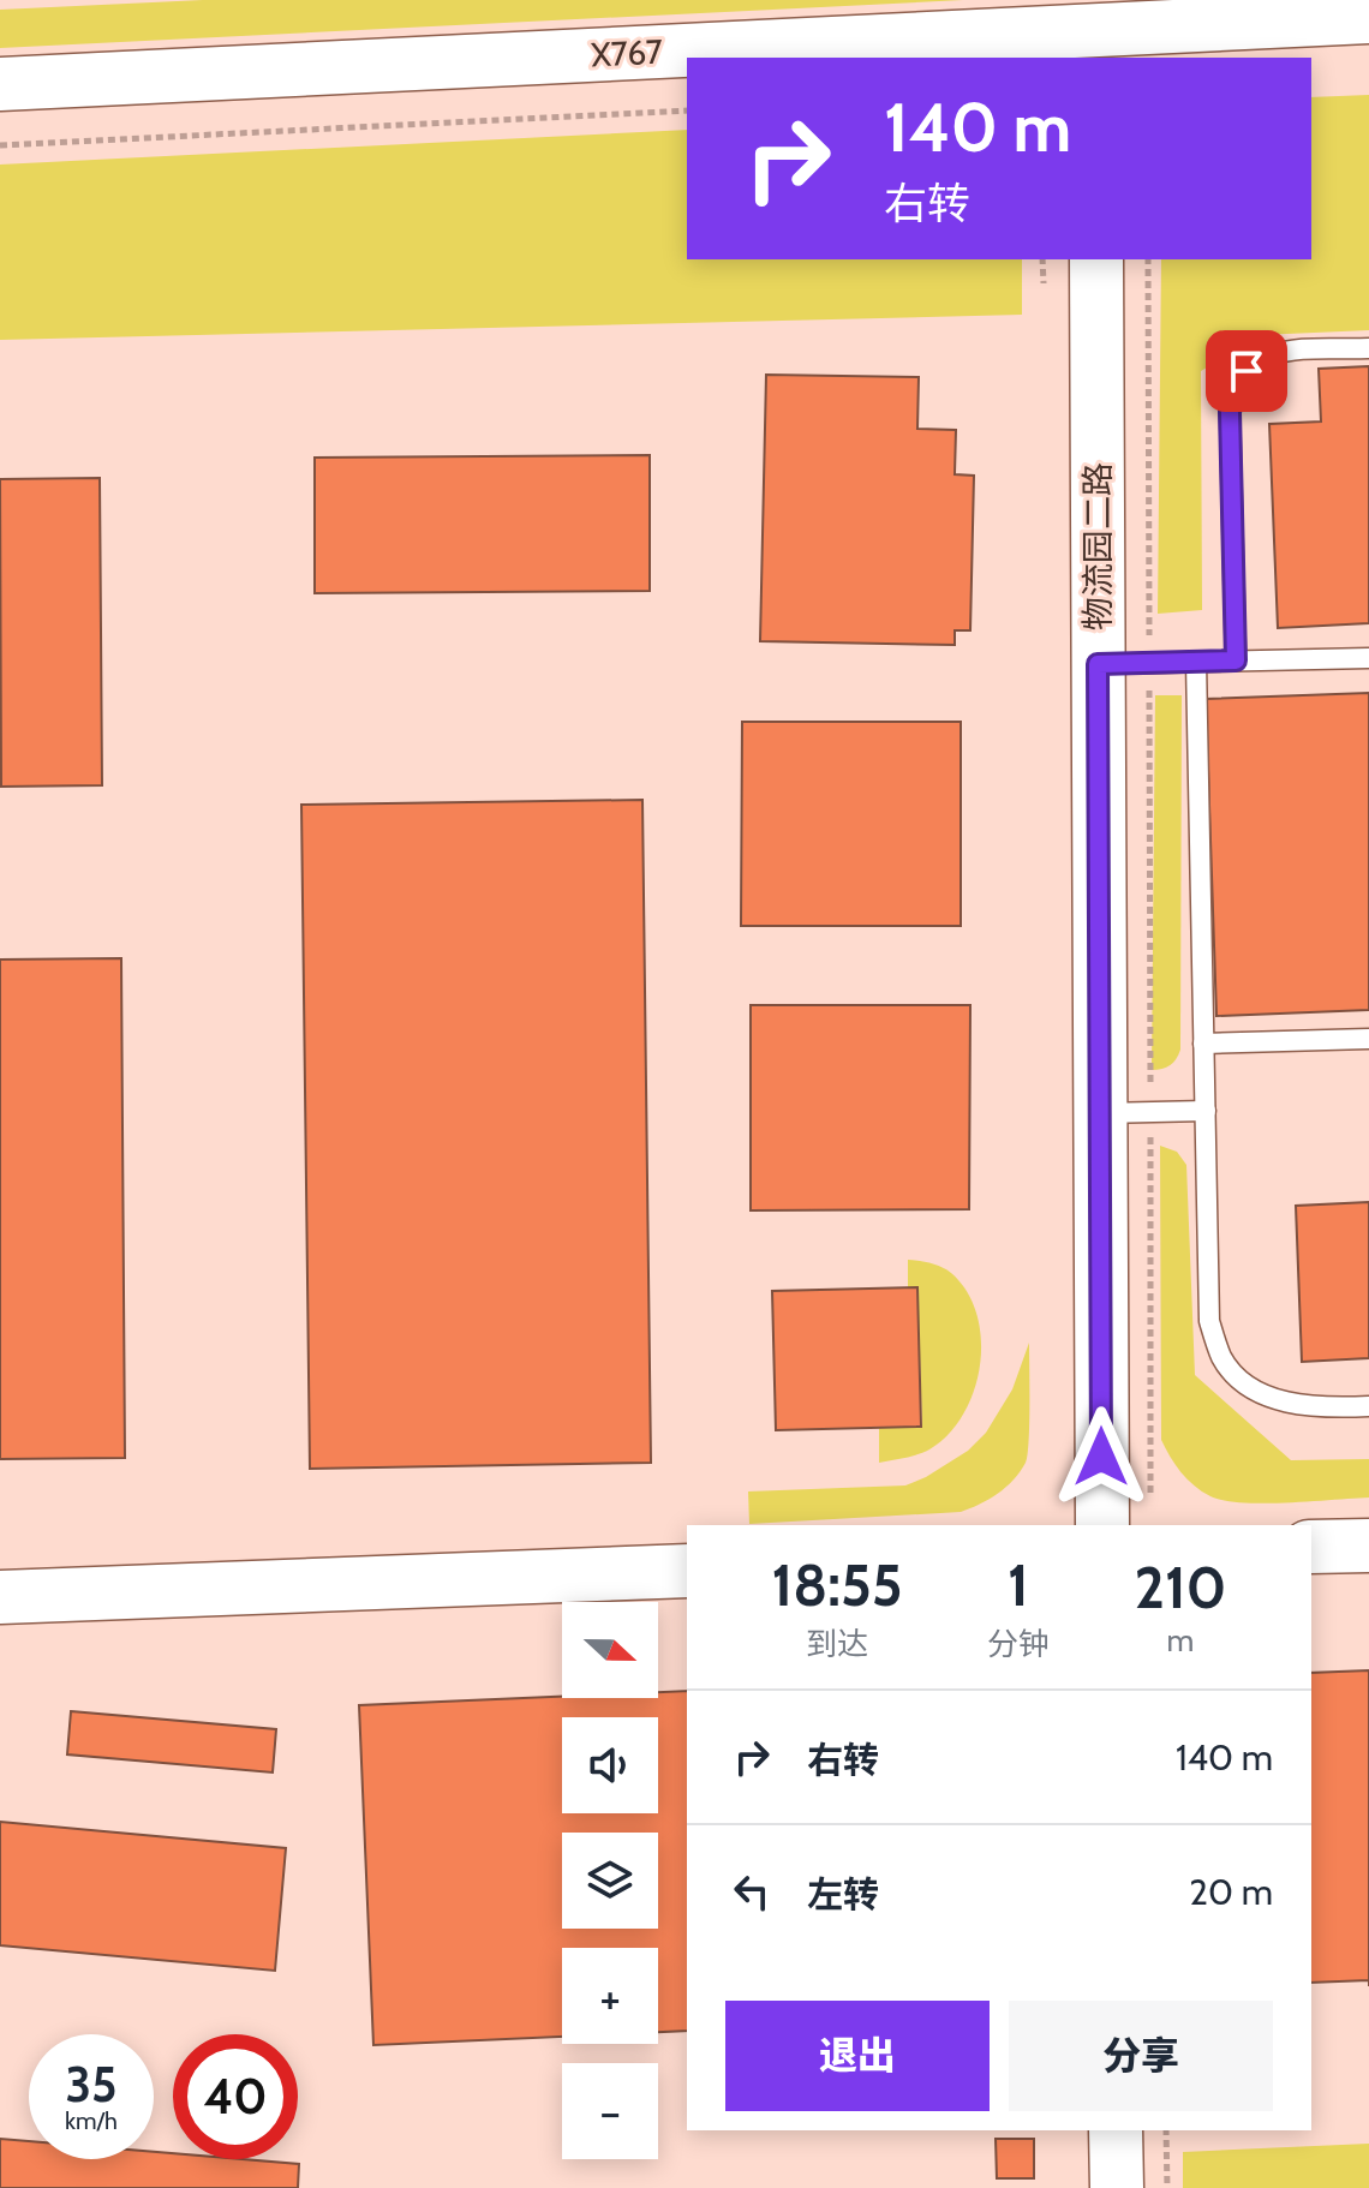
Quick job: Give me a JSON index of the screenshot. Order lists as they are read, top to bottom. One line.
{"streets":{"street":["X767","物流园二路"]},"north":"right","page":{"turn":["140 m","右转"],"eta":["18:55","到达","1","分钟","210","m"],"map_buttons":["+","−"],"list":[{"name":"右转","value":"140 m"},{"name":"左转","value":"20 m"}],"buttons":["退出","分享"],"speed":"35 km/h","limit":"40"}}
